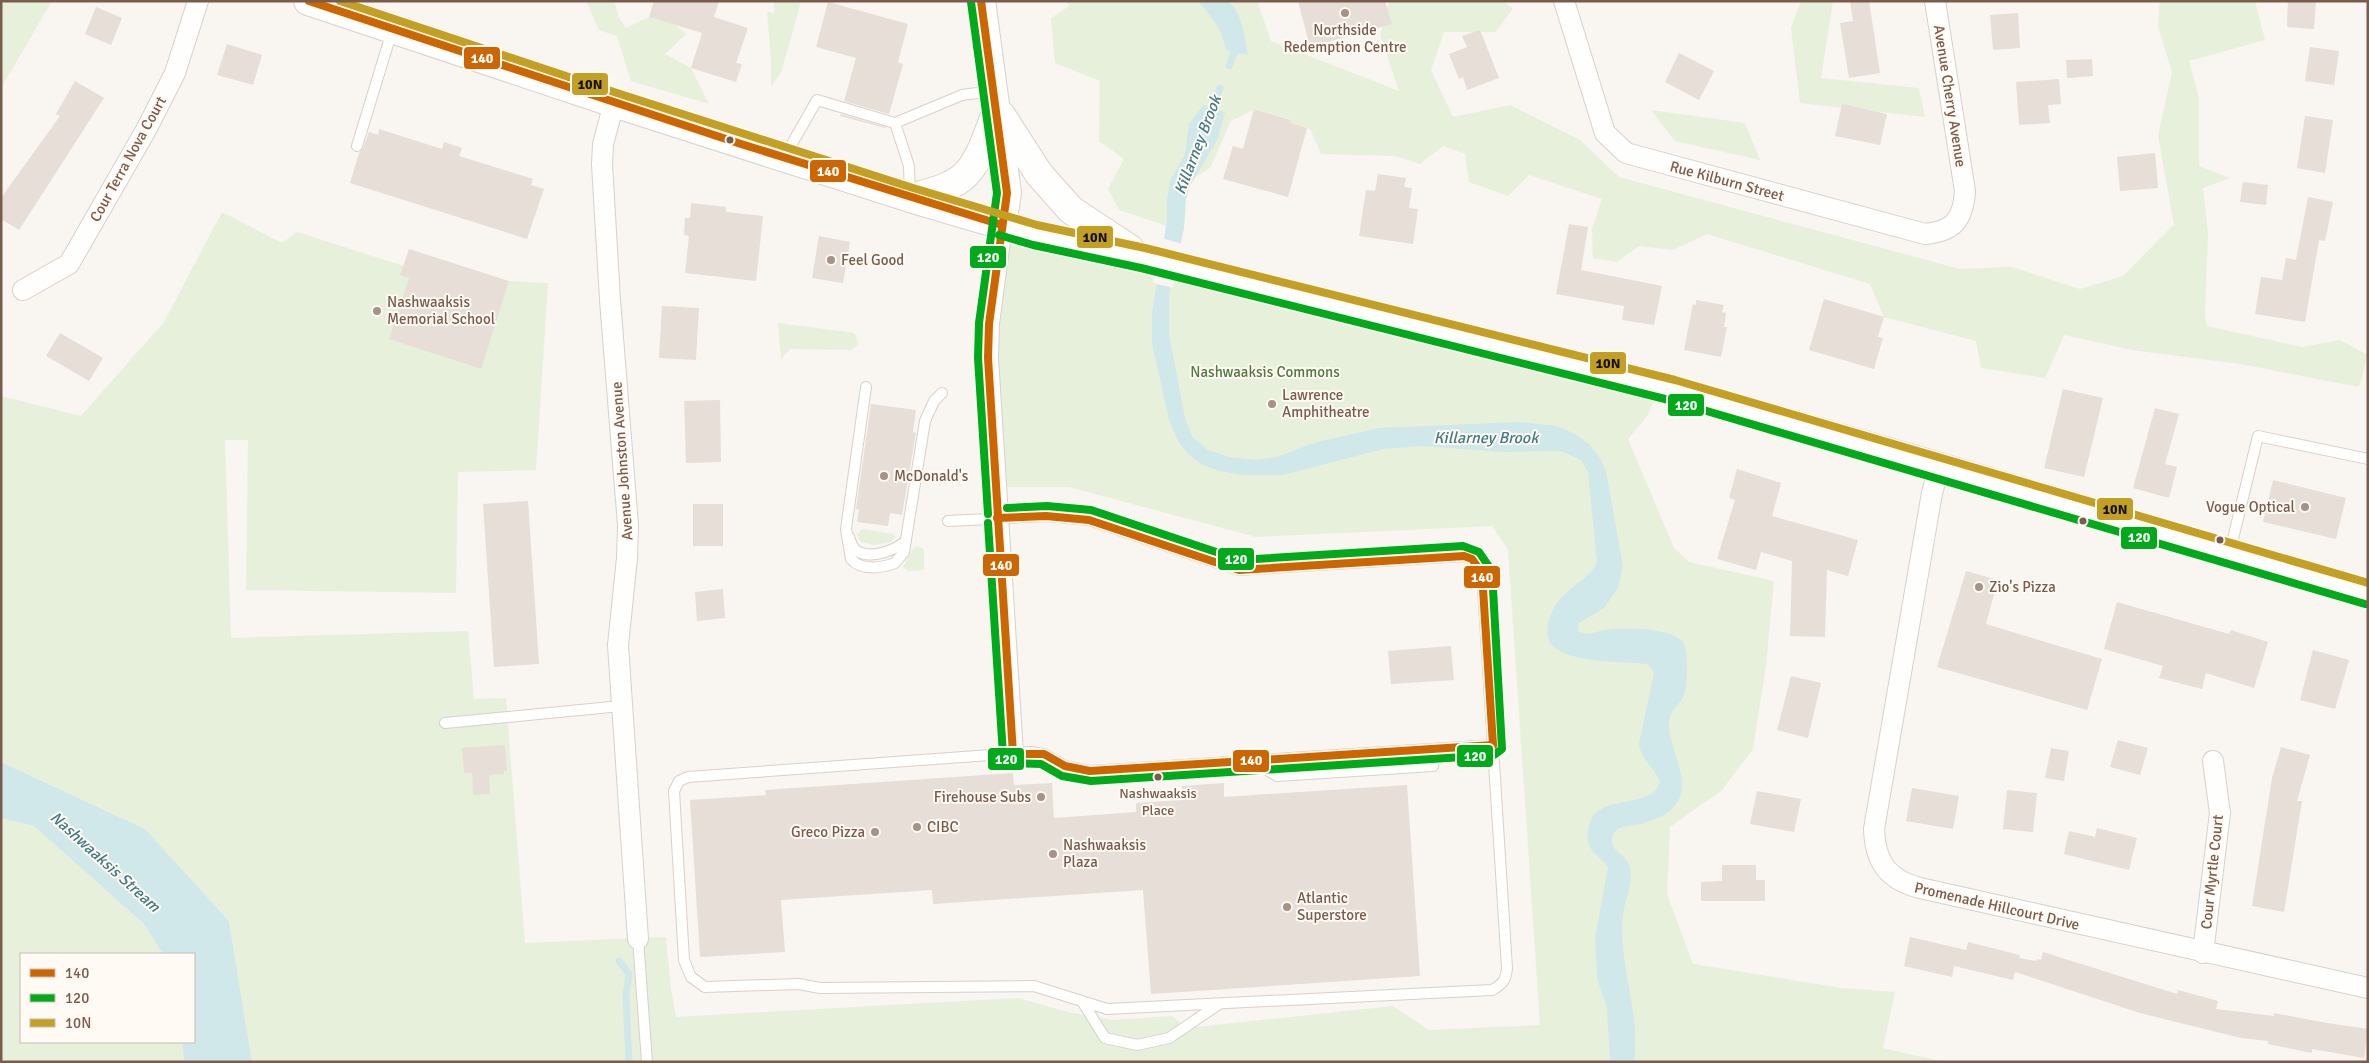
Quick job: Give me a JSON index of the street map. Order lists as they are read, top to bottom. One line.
{"streets":{"street":["Avenue Cherry Avenue","Cour Terra Nova Court","Rue Kilburn Street","Avenue Johnston Avenue","Cour Myrtle Court","Promenade Hillcourt Drive"]},"crossings":[["Avenue Cherry Avenue","Rue Kilburn Street"],["Cour Myrtle Court","Promenade Hillcourt Drive"]],"water":["Killarney Brook","Nashwaaksis Stream"],"parks":["Nashwaaksis Commons"],"places":["Northside Redemption Centre","Feel Good","Nashwaaksis Memorial School","Lawrence Amphitheatre","McDonald's","Vogue Optical","Zio's Pizza","Nashwaaksis Place","Firehouse Subs","CIBC","Greco Pizza","Nashwaaksis Plaza","Atlantic Superstore"],"lines":["transit line 140","transit line 10N","transit line 120"],"legend":["140","120","10N"]}
